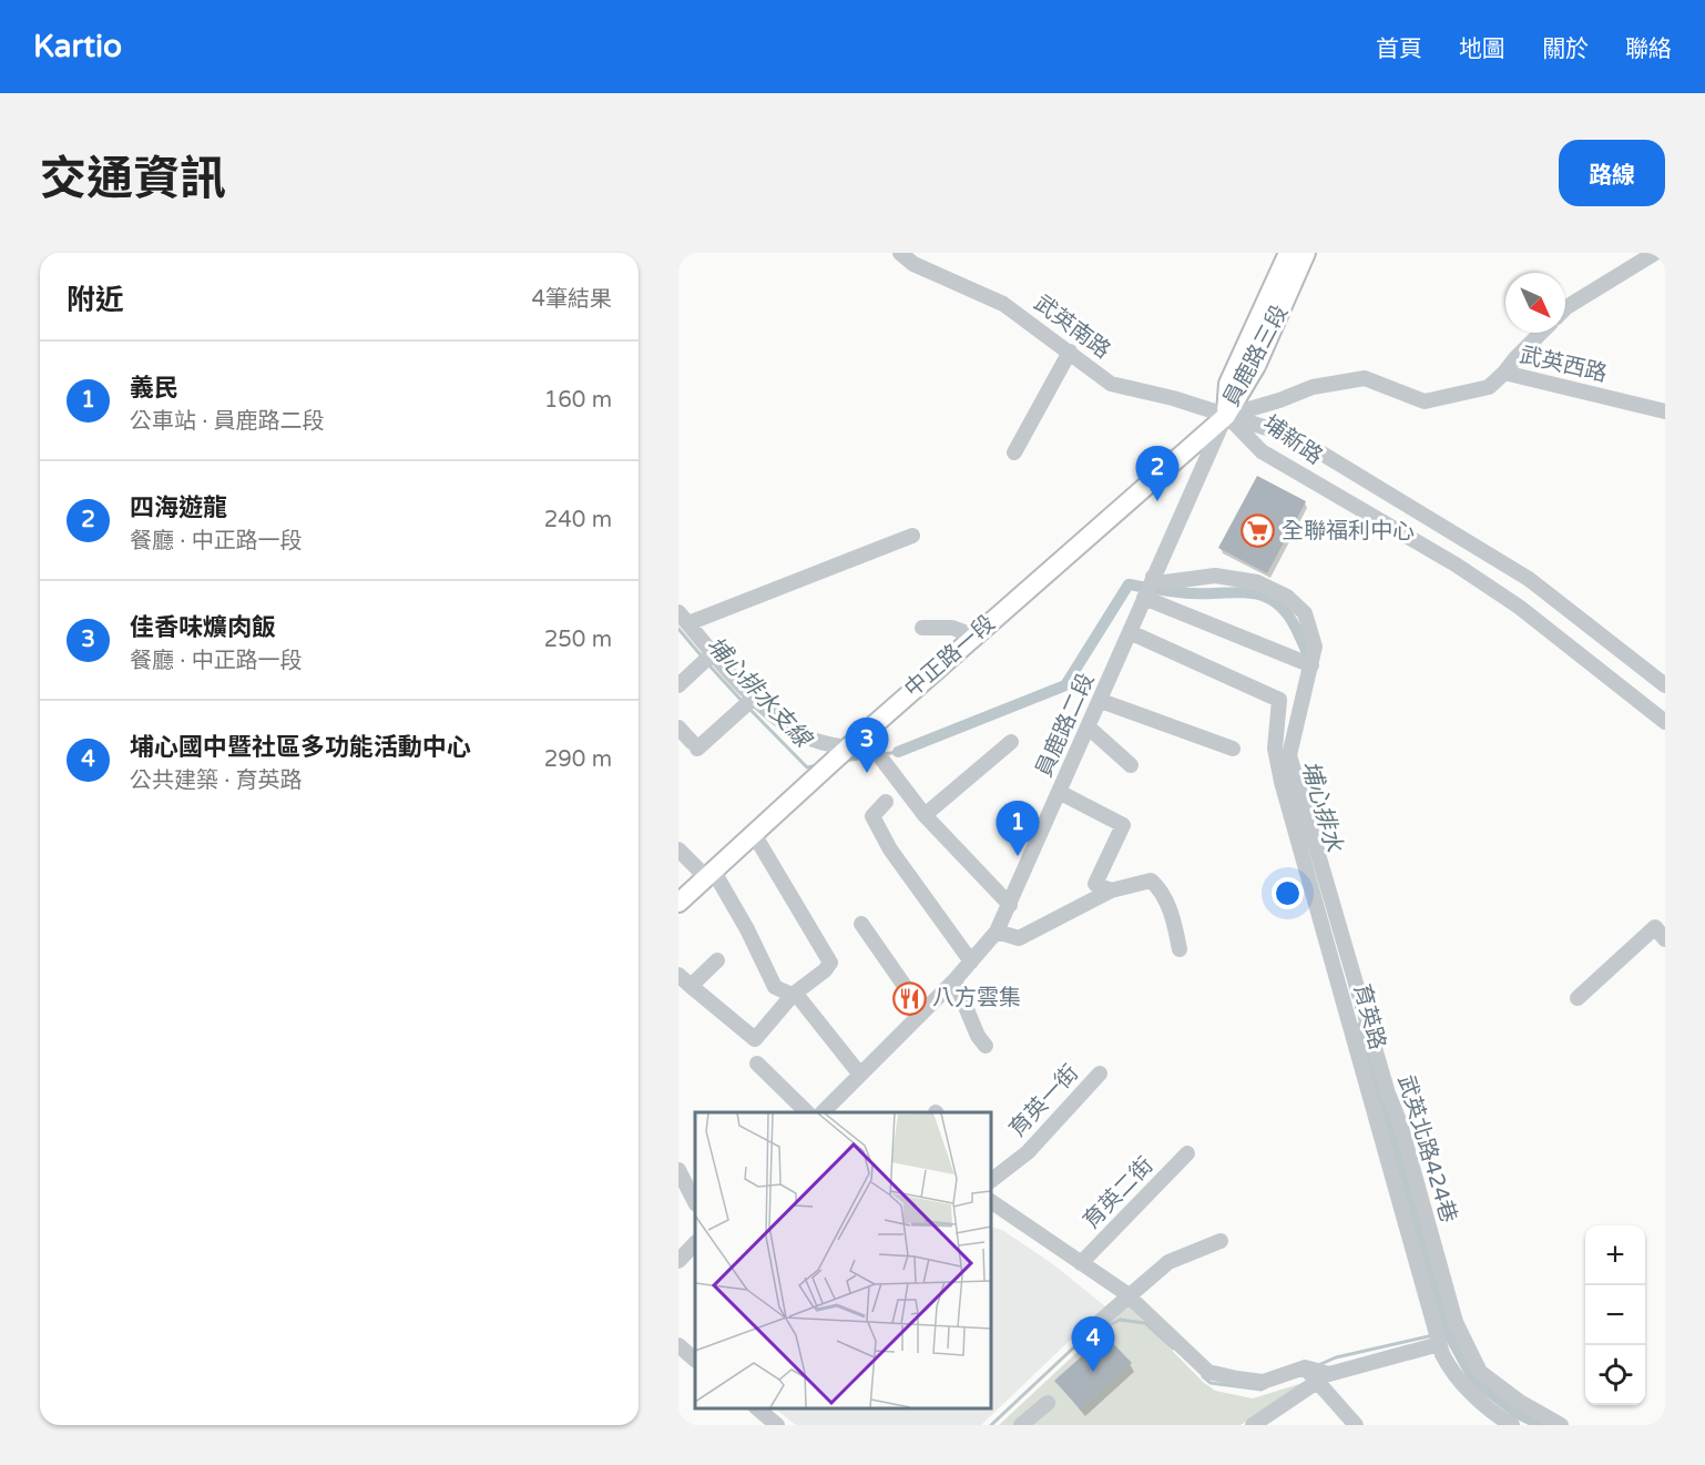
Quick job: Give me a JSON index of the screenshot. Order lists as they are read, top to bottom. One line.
{"streets":{"main road":["員鹿路三段","中正路一段"],"street":["武英南路","武英西路","埔新路","員鹿路二段","育英路","育英一街","武英北路424巷","育英二街"]},"crossings":[["武英南路","員鹿路三段"],["武英南路","武英西路"],["武英南路","埔新路"],["武英南路","中正路一段"],["武英南路","員鹿路二段"],["員鹿路三段","武英西路"],["員鹿路三段","埔新路"],["員鹿路三段","中正路一段"],["員鹿路三段","員鹿路二段"],["武英西路","埔新路"],["武英西路","中正路一段"],["武英西路","員鹿路二段"],["埔新路","中正路一段"],["埔新路","員鹿路二段"],["中正路一段","員鹿路二段"],["員鹿路二段","育英路"],["員鹿路二段","武英北路424巷"]],"water":["埔心排水支線","埔心排水"],"places":{"supermarket":["全聯福利中心"],"restaurant":["八方雲集"]},"north":"bottom right","page":{"header":"Kartio","nav":["首頁","地圖","關於","聯絡"],"title":"交通資訊","buttons":"路線","heading":["附近","4筆結果"],"list":[{"mark":"1","name":"義民","note":"公車站 · 員鹿路二段","value":"160 m"},{"mark":"2","name":"四海遊龍","note":"餐廳 · 中正路一段","value":"240 m"},{"mark":"3","name":"佳香味爌肉飯","note":"餐廳 · 中正路一段","value":"250 m"},{"mark":"4","name":"埔心國中暨社區多功能活動中心","note":"公共建築 · 育英路","value":"290 m"}],"pins":["2","3","1","4"],"map_buttons":["+","−"]}}
